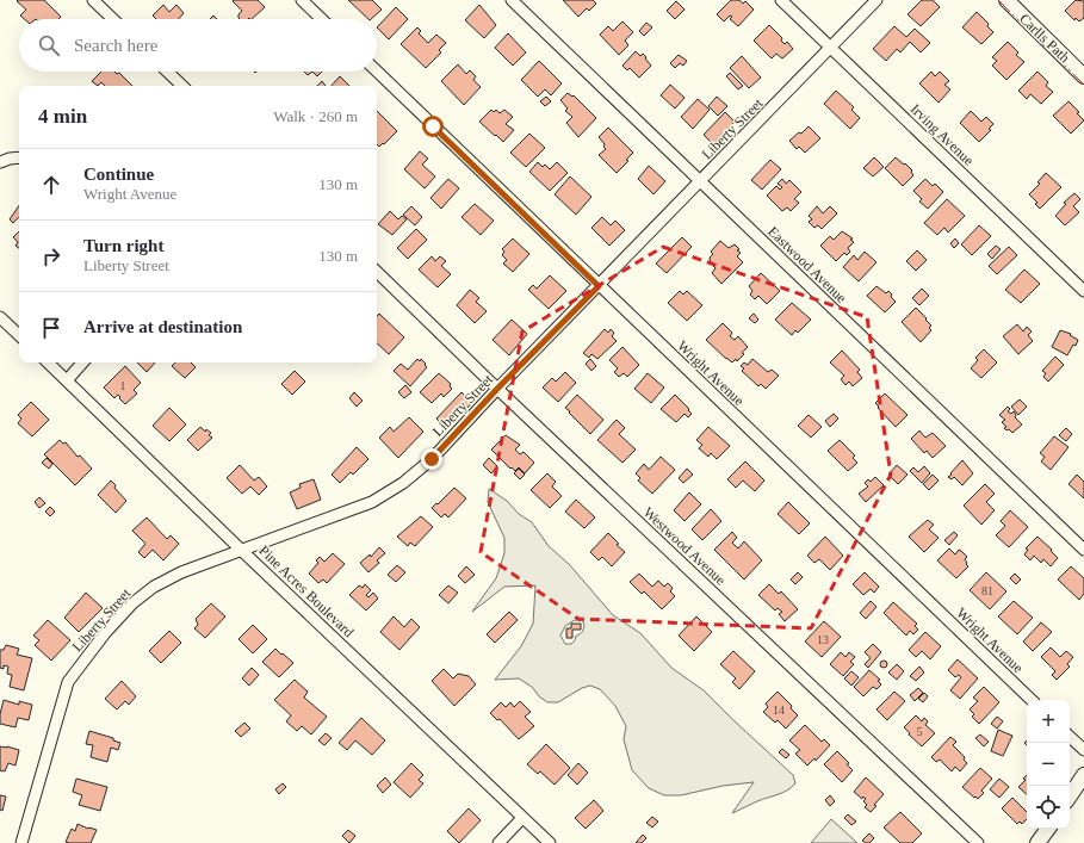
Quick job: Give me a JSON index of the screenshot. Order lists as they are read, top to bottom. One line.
{"streets":{"street":["Carlls Path","Liberty Street","Irving Avenue","Eastwood Avenue","Wright Avenue","Westwood Avenue","Pine Acres Boulevard"]},"crossings":[["Liberty Street","Irving Avenue"],["Liberty Street","Eastwood Avenue"],["Liberty Street","Wright Avenue"],["Liberty Street","Westwood Avenue"],["Liberty Street","Pine Acres Boulevard"]],"house_numbers":["1","81","13","14","5"],"page":{"search":"Search here","heading":["4 min","Walk · 260 m"],"list":[["Continue","Wright Avenue","130 m"],["Turn right","Liberty Street","130 m"],"Arrive at destination"],"map_buttons":["+","−"]}}
